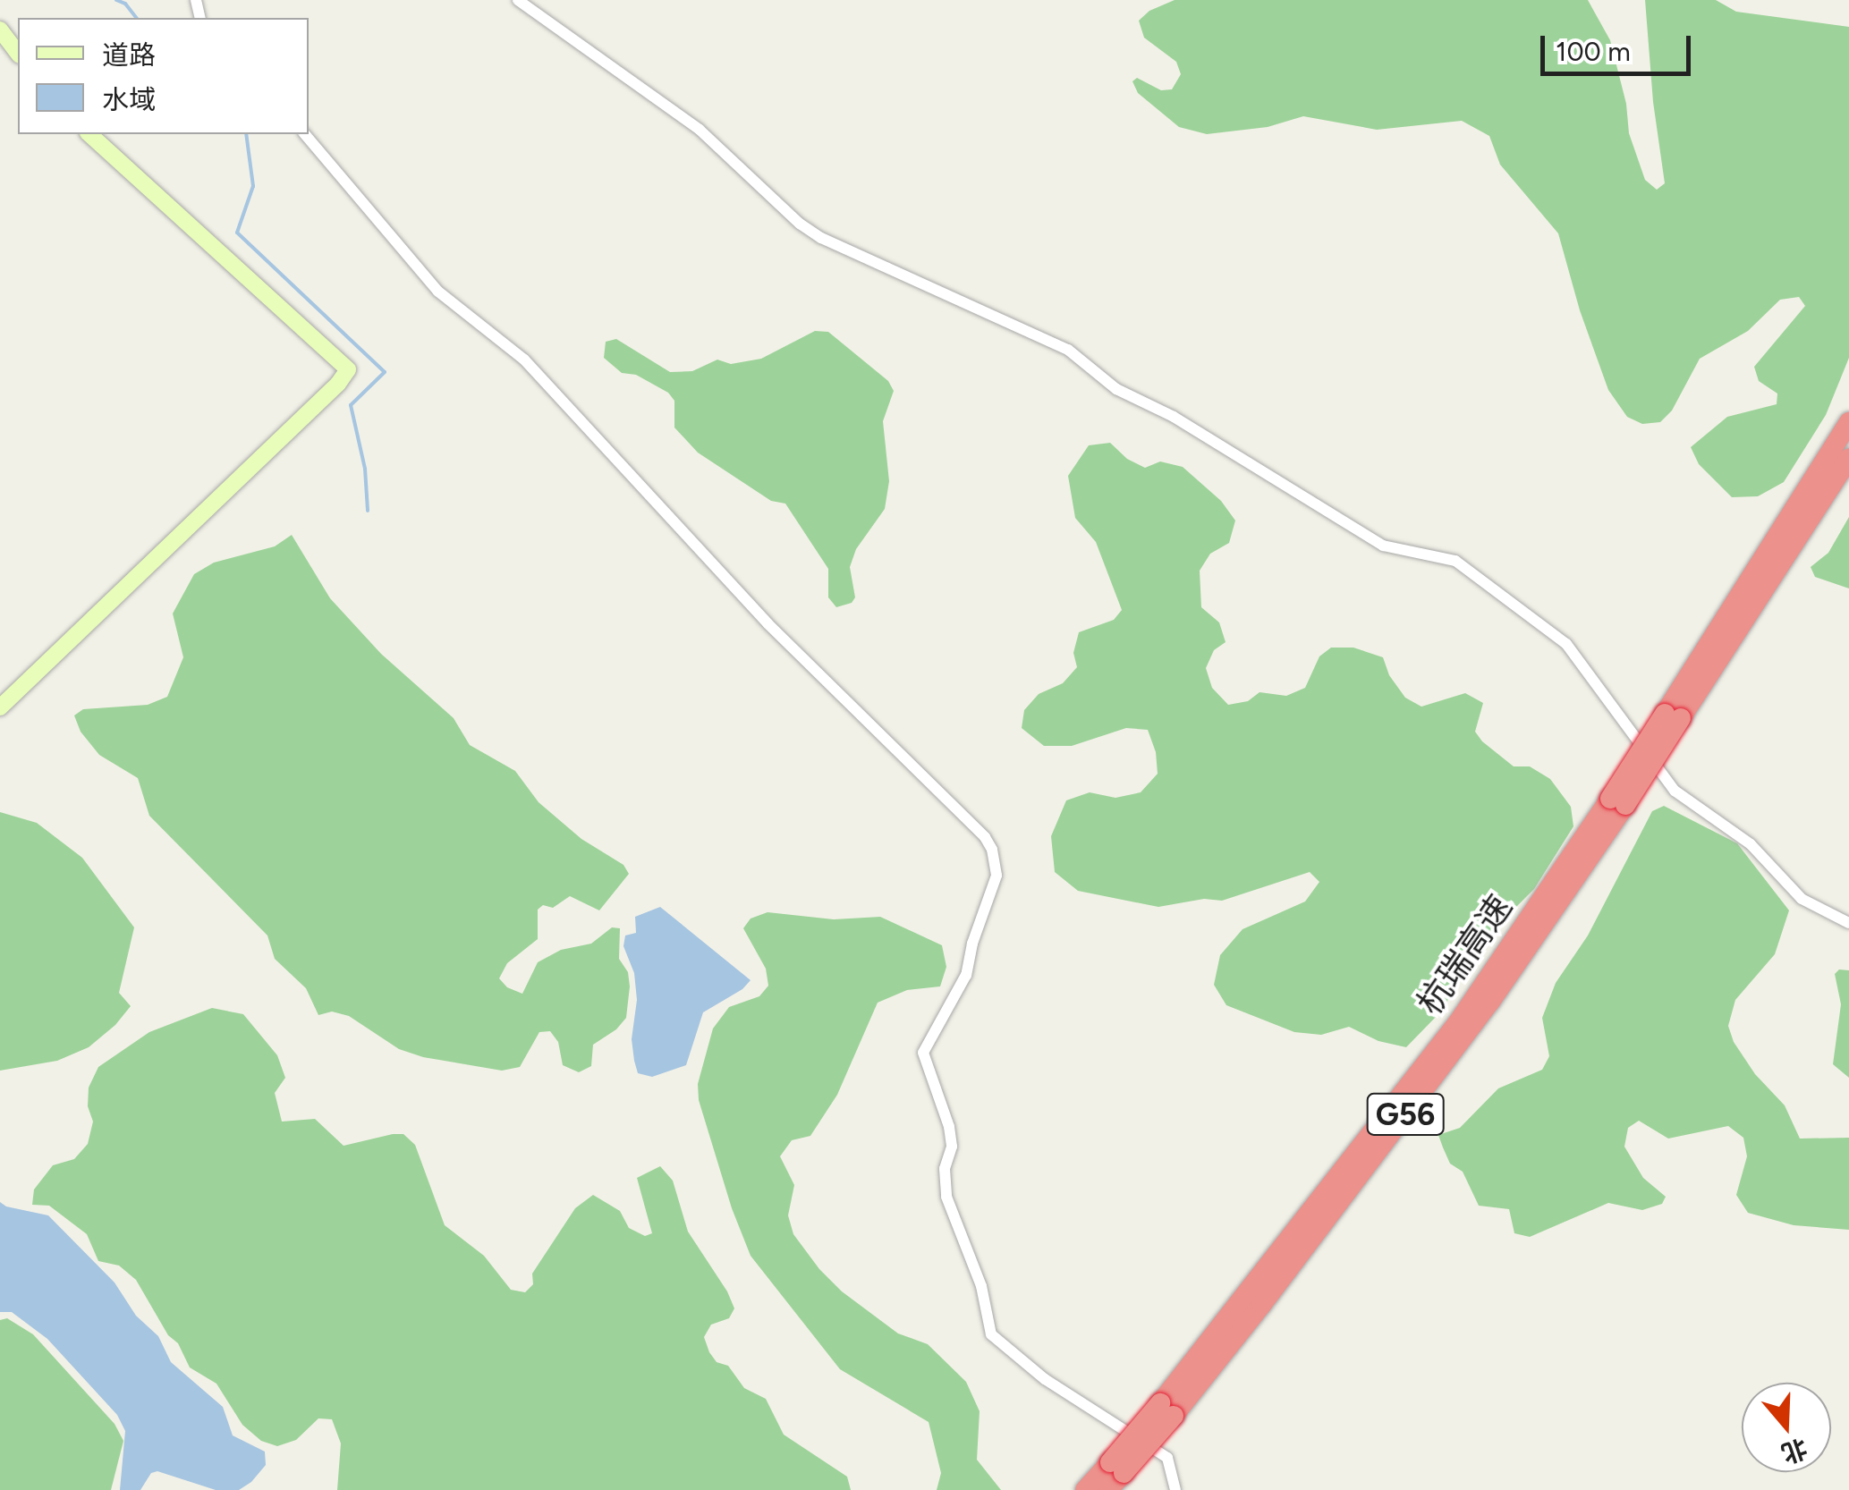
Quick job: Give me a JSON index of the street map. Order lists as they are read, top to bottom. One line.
{"streets":{"highway":["杭瑞高速","G56"]},"legend":["道路","水域"],"scale_bar":"100 m","north":"bottom"}
